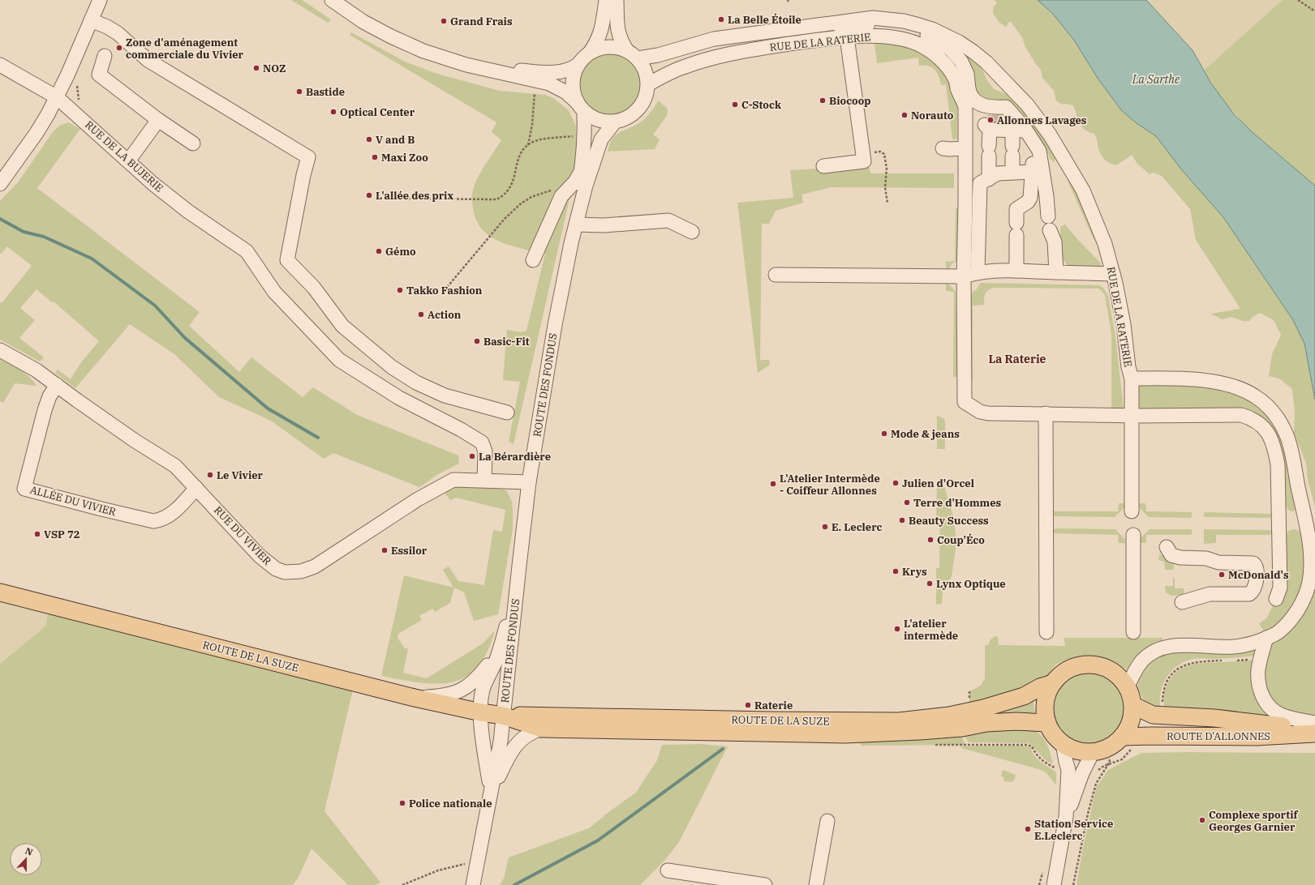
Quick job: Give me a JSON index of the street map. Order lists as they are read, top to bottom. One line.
{"streets":{"main road":["ROUTE DE LA SUZE","ROUTE D'ALLONNES"],"street":["RUE DE LA RATERIE","RUE DE LA BUJERIE","ROUTE DES FONDUS","ALLÉE DU VIVIER","RUE DU VIVIER"]},"crossings":[["RUE DE LA RATERIE","ROUTE DES FONDUS"],["RUE DE LA RATERIE","ROUTE DE LA SUZE"],["RUE DE LA RATERIE","ROUTE D'ALLONNES"],["RUE DE LA BUJERIE","RUE DU VIVIER"],["ROUTE DES FONDUS","RUE DU VIVIER"],["ROUTE DES FONDUS","ROUTE DE LA SUZE"],["ALLÉE DU VIVIER","RUE DU VIVIER"],["ROUTE DE LA SUZE","ROUTE D'ALLONNES"]],"districts":["La Raterie"],"water":["La Sarthe"],"places":["La Belle Étoile","Grand Frais","Zone d'aménagement commerciale du Vivier","NOZ","Bastide","Biocoop","C-Stock","Optical Center","Norauto","Allonnes Lavages","V and B","Maxi Zoo","L'allée des prix","Gémo","Takko Fashion","Action","Basic-Fit","Mode & jeans","La Bérardière","Le Vivier","Julien d'Orcel","L'Atelier Intermède - Coiffeur Allonnes","Terre d'Hommes","Beauty Success","E. Leclerc","VSP 72","Coup'Éco","Essilor","Krys","McDonald's","Lynx Optique","L'atelier intermède","Raterie","Police nationale","Complexe sportif Georges Garnier","Station Service E.Leclerc"],"north":"top"}
